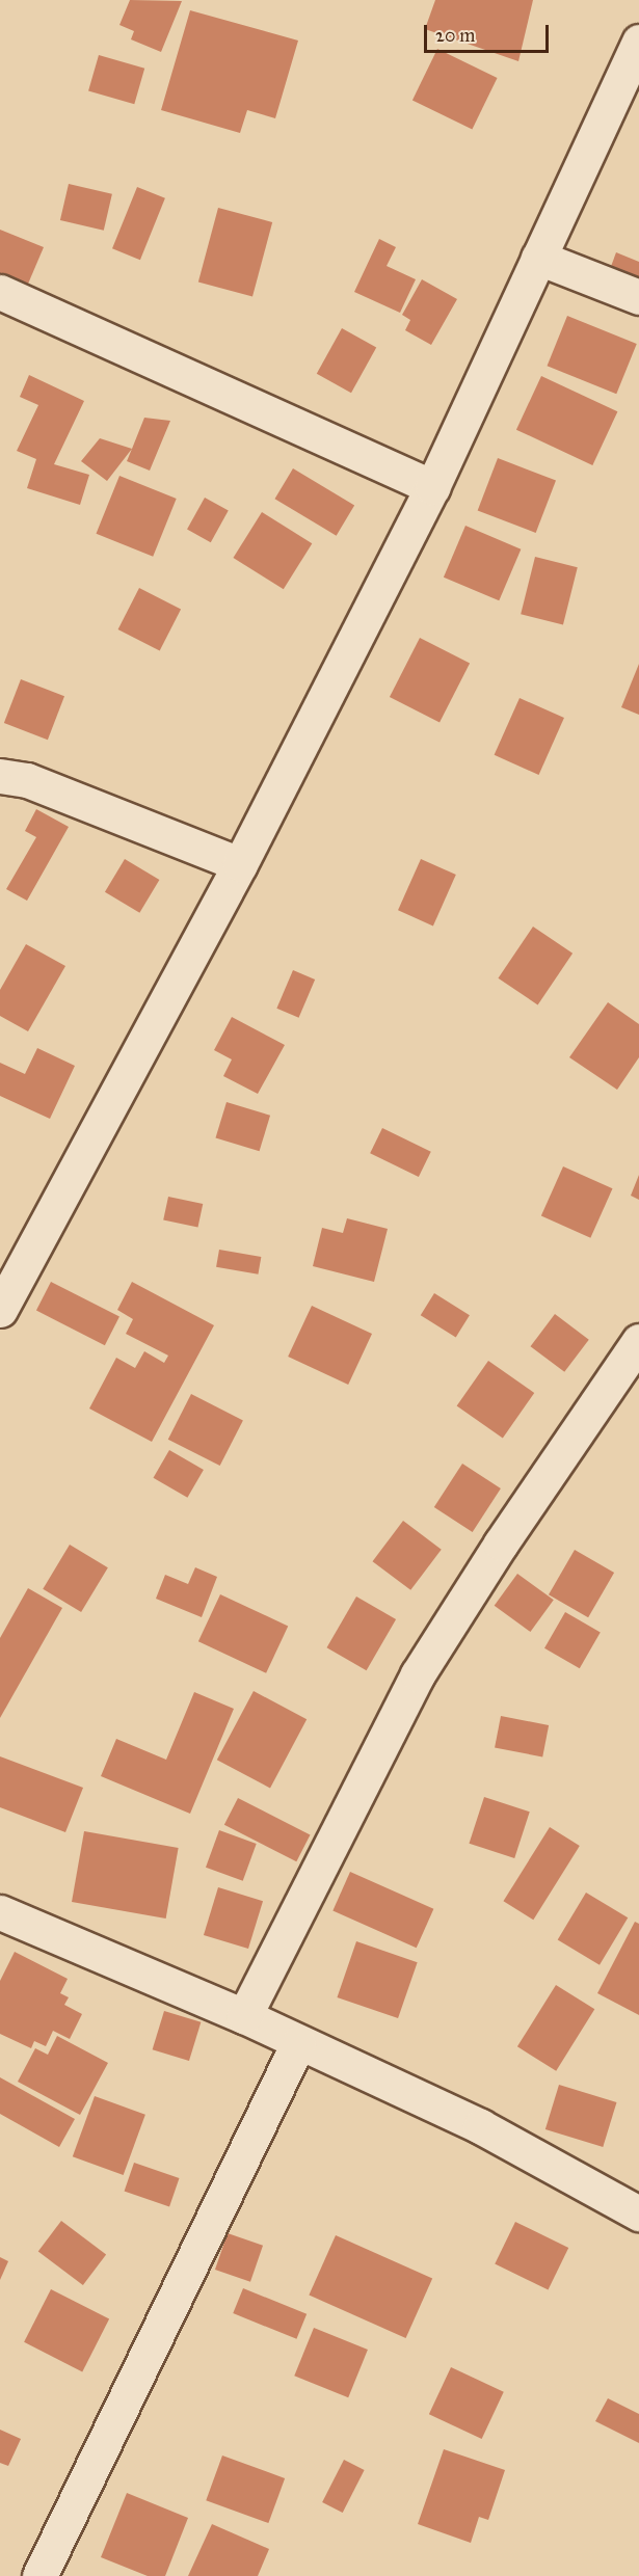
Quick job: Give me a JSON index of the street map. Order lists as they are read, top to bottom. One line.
{"scale_bar":"20 m"}
